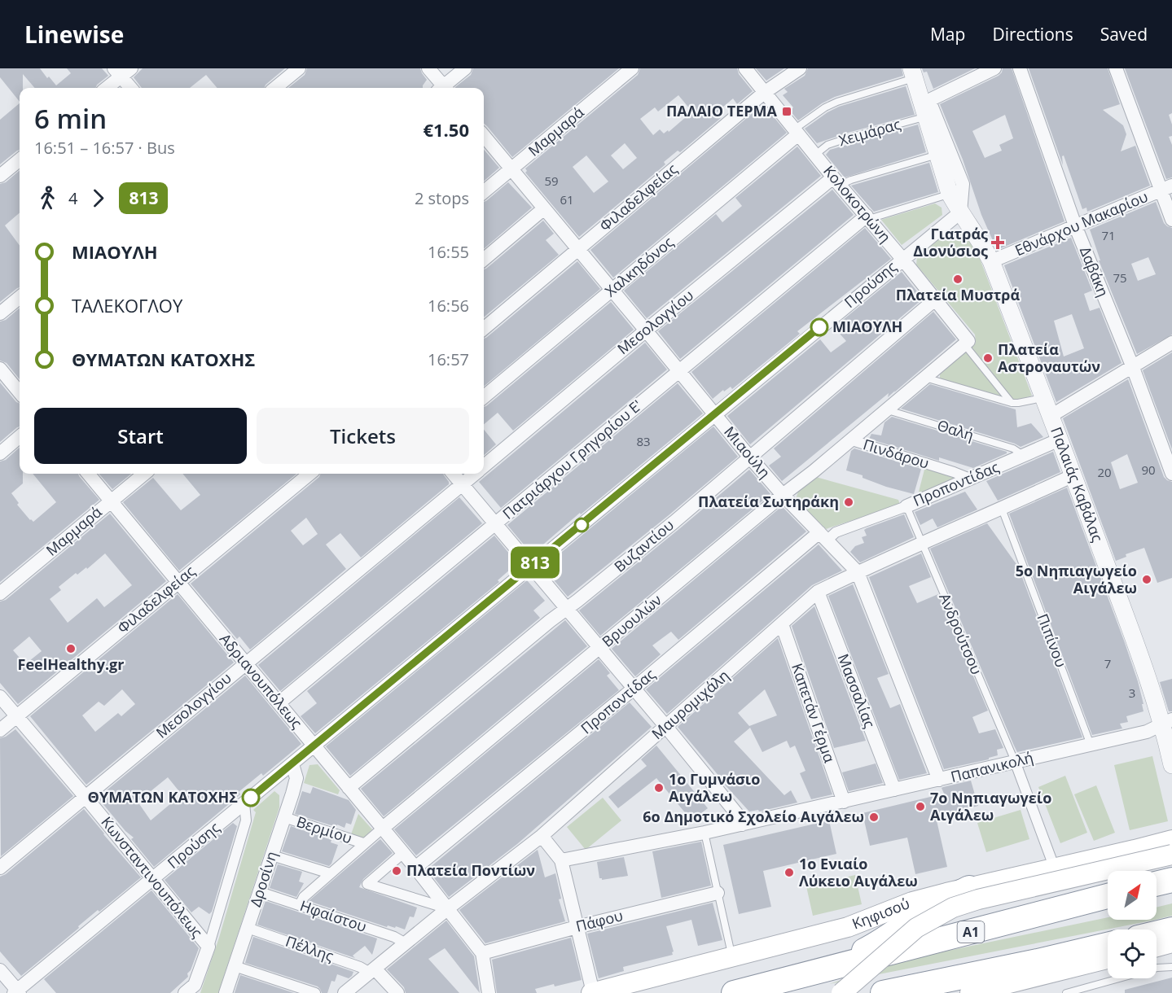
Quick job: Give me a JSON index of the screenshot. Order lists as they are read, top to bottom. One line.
{"streets":{"highway":["Α1"],"main road":["Κηφισού"],"street":["Μαρμαρά","Φιλαδελφείας","Κολοκοτρώνη","Εθνάρχου Μακαρίου","Χαλκηδόνος","Δαβάκη","Προύσης","Μεσολογγίου","Μιαούλη","Πινδάρου","Πατριάρχου Γρηγορίου Ε'","Προποντίδας","Παλαιάς Καβάλας","Βυζαντίου","Βρυουλών","Αδριανουπόλεως","Μασσαλίας","Μαυρομιχάλη","Καπετάν Γέρμα","Παπανικολή","Βερμίου","Κωνσταντινουπόλεως","Δροσίνη","Ηφαίστου","Πάφου","Πέλλης"],"lane":["Χειμάρας","Θαλή","Ανδρούτσου","Πιπίνου"]},"crossings":[["Μαρμαρά","Μιαούλη"],["Μαρμαρά","Αδριανουπόλεως"],["Χειμάρας","Κολοκοτρώνη"],["Χειμάρας","Παλαιάς Καβάλας"],["Φιλαδελφείας","Κολοκοτρώνη"],["Φιλαδελφείας","Μιαούλη"],["Φιλαδελφείας","Αδριανουπόλεως"],["Φιλαδελφείας","Κωνσταντινουπόλεως"],["Κολοκοτρώνη","Χαλκηδόνος"],["Κολοκοτρώνη","Προύσης"],["Κολοκοτρώνη","Μεσολογγίου"],["Κολοκοτρώνη","Πατριάρχου Γρηγορίου Ε'"],["Κολοκοτρώνη","Βυζαντίου"],["Κολοκοτρώνη","Βρυουλών"],["Εθνάρχου Μακαρίου","Δαβάκη"],["Εθνάρχου Μακαρίου","Παλαιάς Καβάλας"],["Χαλκηδόνος","Μιαούλη"],["Χαλκηδόνος","Παλαιάς Καβάλας"],["Προύσης","Μιαούλη"],["Προύσης","Παλαιάς Καβάλας"],["Προύσης","Αδριανουπόλεως"],["Προύσης","Κωνσταντινουπόλεως"],["Προύσης","Δροσίνη"],["Μεσολογγίου","Μιαούλη"],["Μεσολογγίου","Παλαιάς Καβάλας"],["Μεσολογγίου","Αδριανουπόλεως"],["Μεσολογγίου","Κωνσταντινουπόλεως"],["Θαλή","Προποντίδας"],["Θαλή","Βρυουλών"],["Μιαούλη","Πατριάρχου Γρηγορίου Ε'"],["Μιαούλη","Προποντίδας"],["Μιαούλη","Βυζαντίου"],["Μιαούλη","Βρυουλών"],["Μιαούλη","Μαυρομιχάλη"],["Μιαούλη","Παπανικολή"],["Πινδάρου","Προποντίδας"],["Πινδάρου","Βρυουλών"],["Πατριάρχου Γρηγορίου Ε'","Παλαιάς Καβάλας"],["Πατριάρχου Γρηγορίου Ε'","Αδριανουπόλεως"],["Προποντίδας","Παλαιάς Καβάλας"],["Προποντίδας","Ανδρούτσου"],["Προποντίδας","Αδριανουπόλεως"],["Παλαιάς Καβάλας","Μαυρομιχάλη"],["Παλαιάς Καβάλας","Παπανικολή"],["Βυζαντίου","Αδριανουπόλεως"],["Βρυουλών","Αδριανουπόλεως"],["Βρυουλών","Βερμίου"],["Βρυουλών","Ηφαίστου"],["Ανδρούτσου","Μαυρομιχάλη"],["Ανδρούτσου","Παπανικολή"],["Πιπίνου","Μαυρομιχάλη"],["Πιπίνου","Παπανικολή"],["Αδριανουπόλεως","Μαυρομιχάλη"],["Αδριανουπόλεως","Πάφου"],["Μασσαλίας","Μαυρομιχάλη"],["Μασσαλίας","Παπανικολή"],["Μαυρομιχάλη","Καπετάν Γέρμα"],["Μαυρομιχάλη","Ηφαίστου"],["Μαυρομιχάλη","Πέλλης"],["Καπετάν Γέρμα","Παπανικολή"],["Βερμίου","Δροσίνη"],["Δροσίνη","Ηφαίστου"],["Δροσίνη","Πέλλης"]],"places":{"transit":["ΠΑΛΑΙΟ ΤΕΡΜΑ"],"health":["Γιατράς Διονύσιος"],"other":["Πλατεία Μυστρά","ΜΙΑΟΥΛΗ","Πλατεία Αστροναυτών","Πλατεία Σωτηράκη","5ο Νηπιαγωγείο Αιγάλεω","FeelHealthy.gr","1ο Γυμνάσιο Αιγάλεω","ΘΥΜΑΤΩΝ ΚΑΤΟΧΗΣ","7ο Νηπιαγωγείο Αιγάλεω","6ο Δημοτικό Σχολείο Αιγάλεω","Πλατεία Ποντίων","1ο Ενιαίο Λύκειο Αιγάλεω"]},"lines":["bus line 813"],"house_numbers":["59","61","71","75","83","90","20","7","3"],"north":"top right","page":{"header":"Linewise","nav":["Map","Directions","Saved"],"on_map":"813","heading":["6 min","16:51 – 16:57 · Bus","€1.50"],"legs":["4","813","2 stops"],"list":[{"name":"ΜΙΑΟΥΛΗ","value":"16:55"},{"name":"ΤΑΛΕΚΟΓΛΟΥ","value":"16:56"},{"name":"ΘΥΜΑΤΩΝ ΚΑΤΟΧΗΣ","value":"16:57"}],"buttons":["Start","Tickets"]}}
